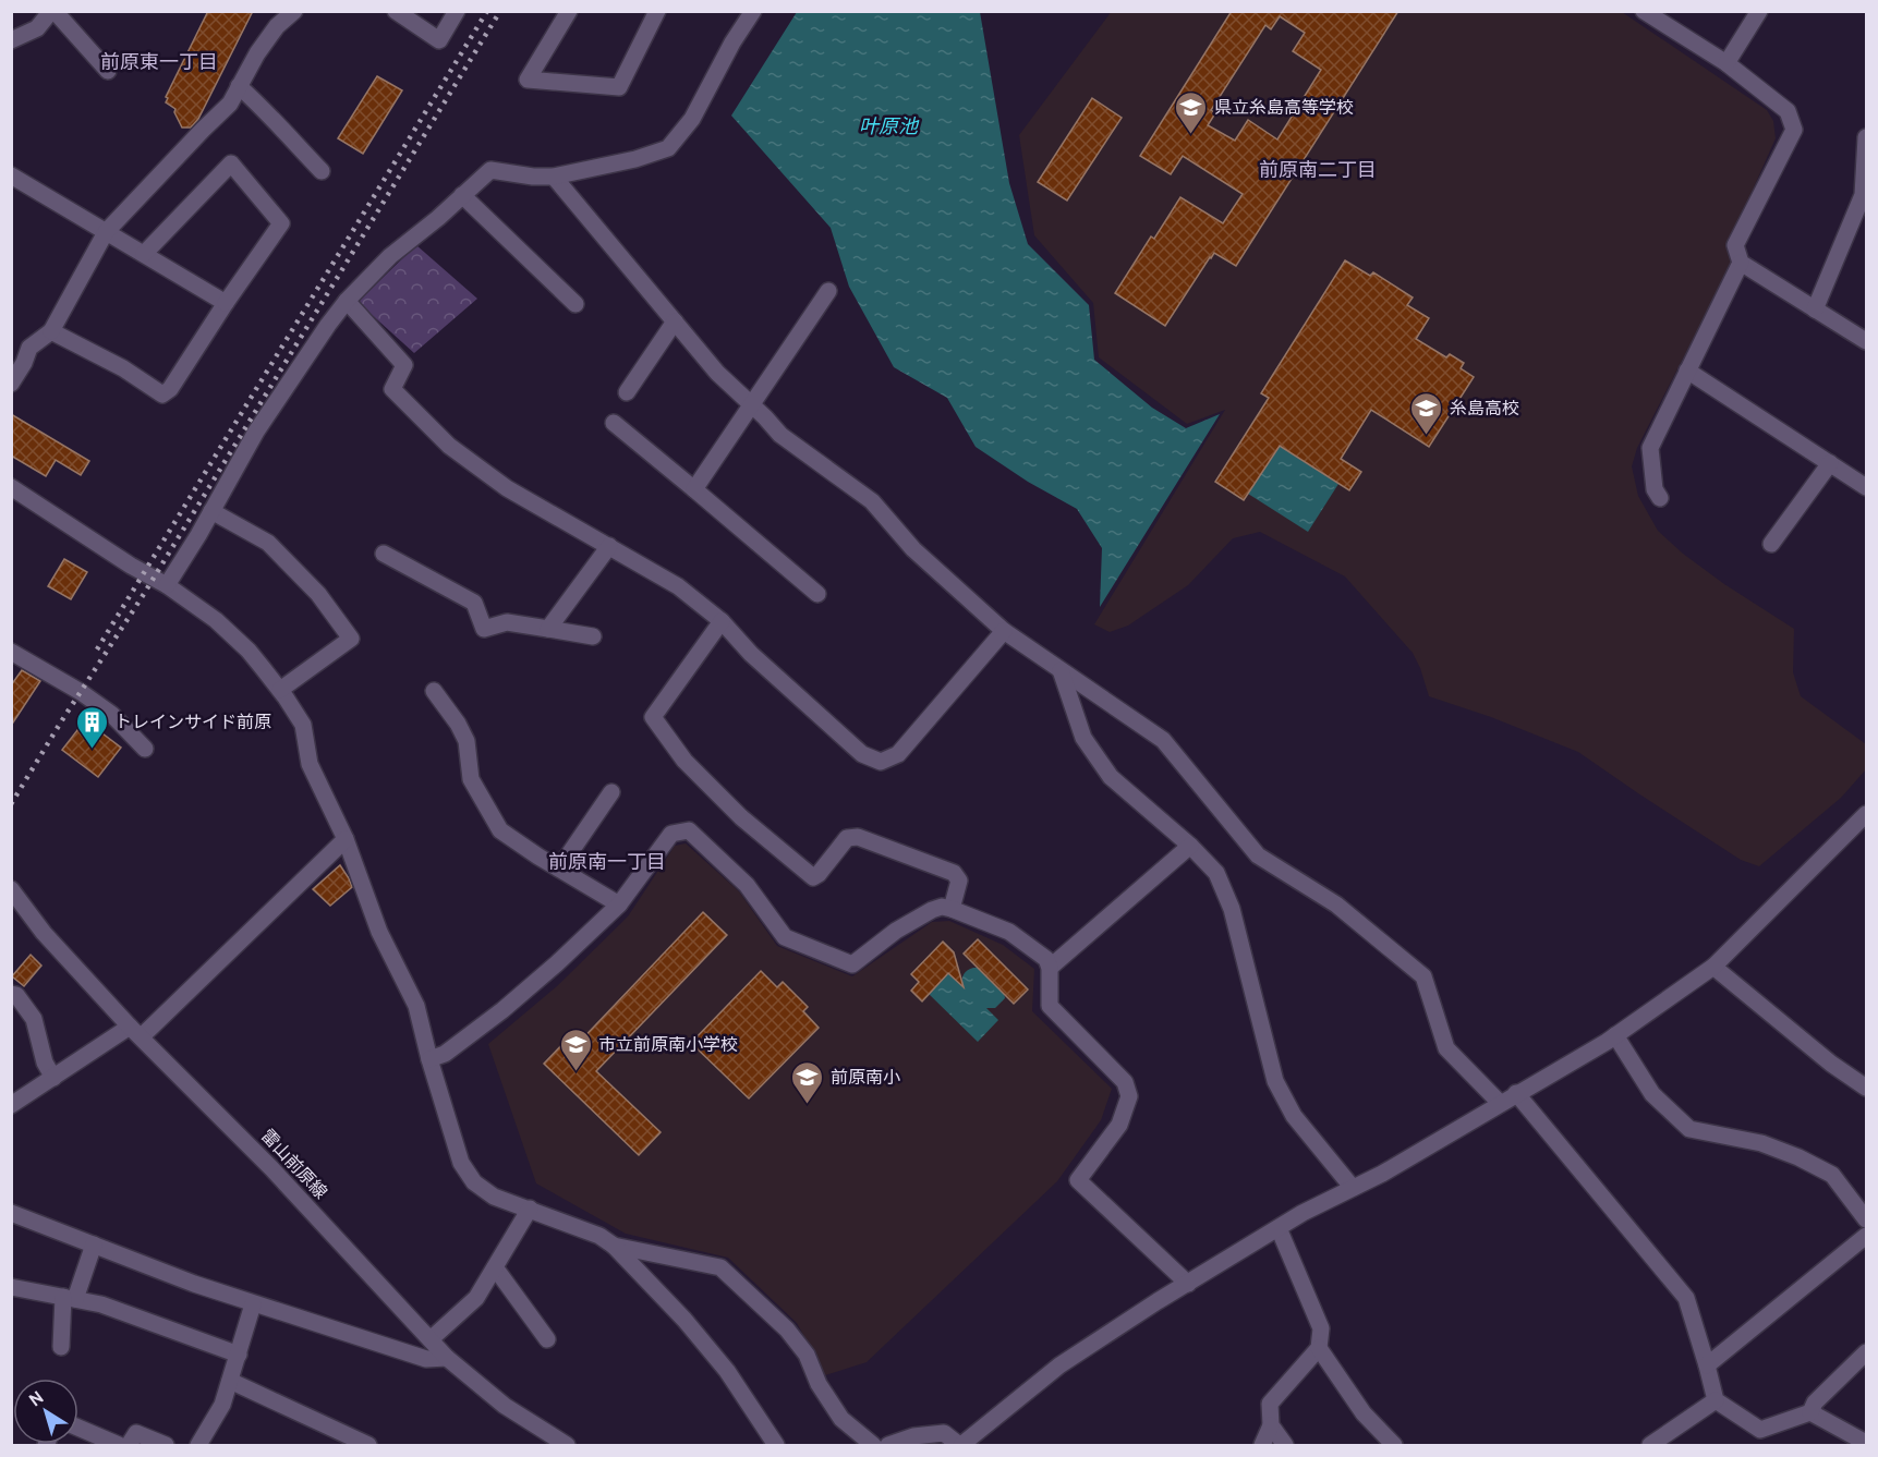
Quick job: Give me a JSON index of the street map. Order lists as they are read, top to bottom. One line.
{"streets":{"street":["雷山前原線"]},"districts":["前原東一丁目","前原南二丁目","前原南一丁目"],"water":["叶原池"],"places":{"school or university":["県立糸島高等学校","糸島高校","市立前原南小学校","前原南小"],"building":["トレインサイド前原"]},"north":"top left"}
